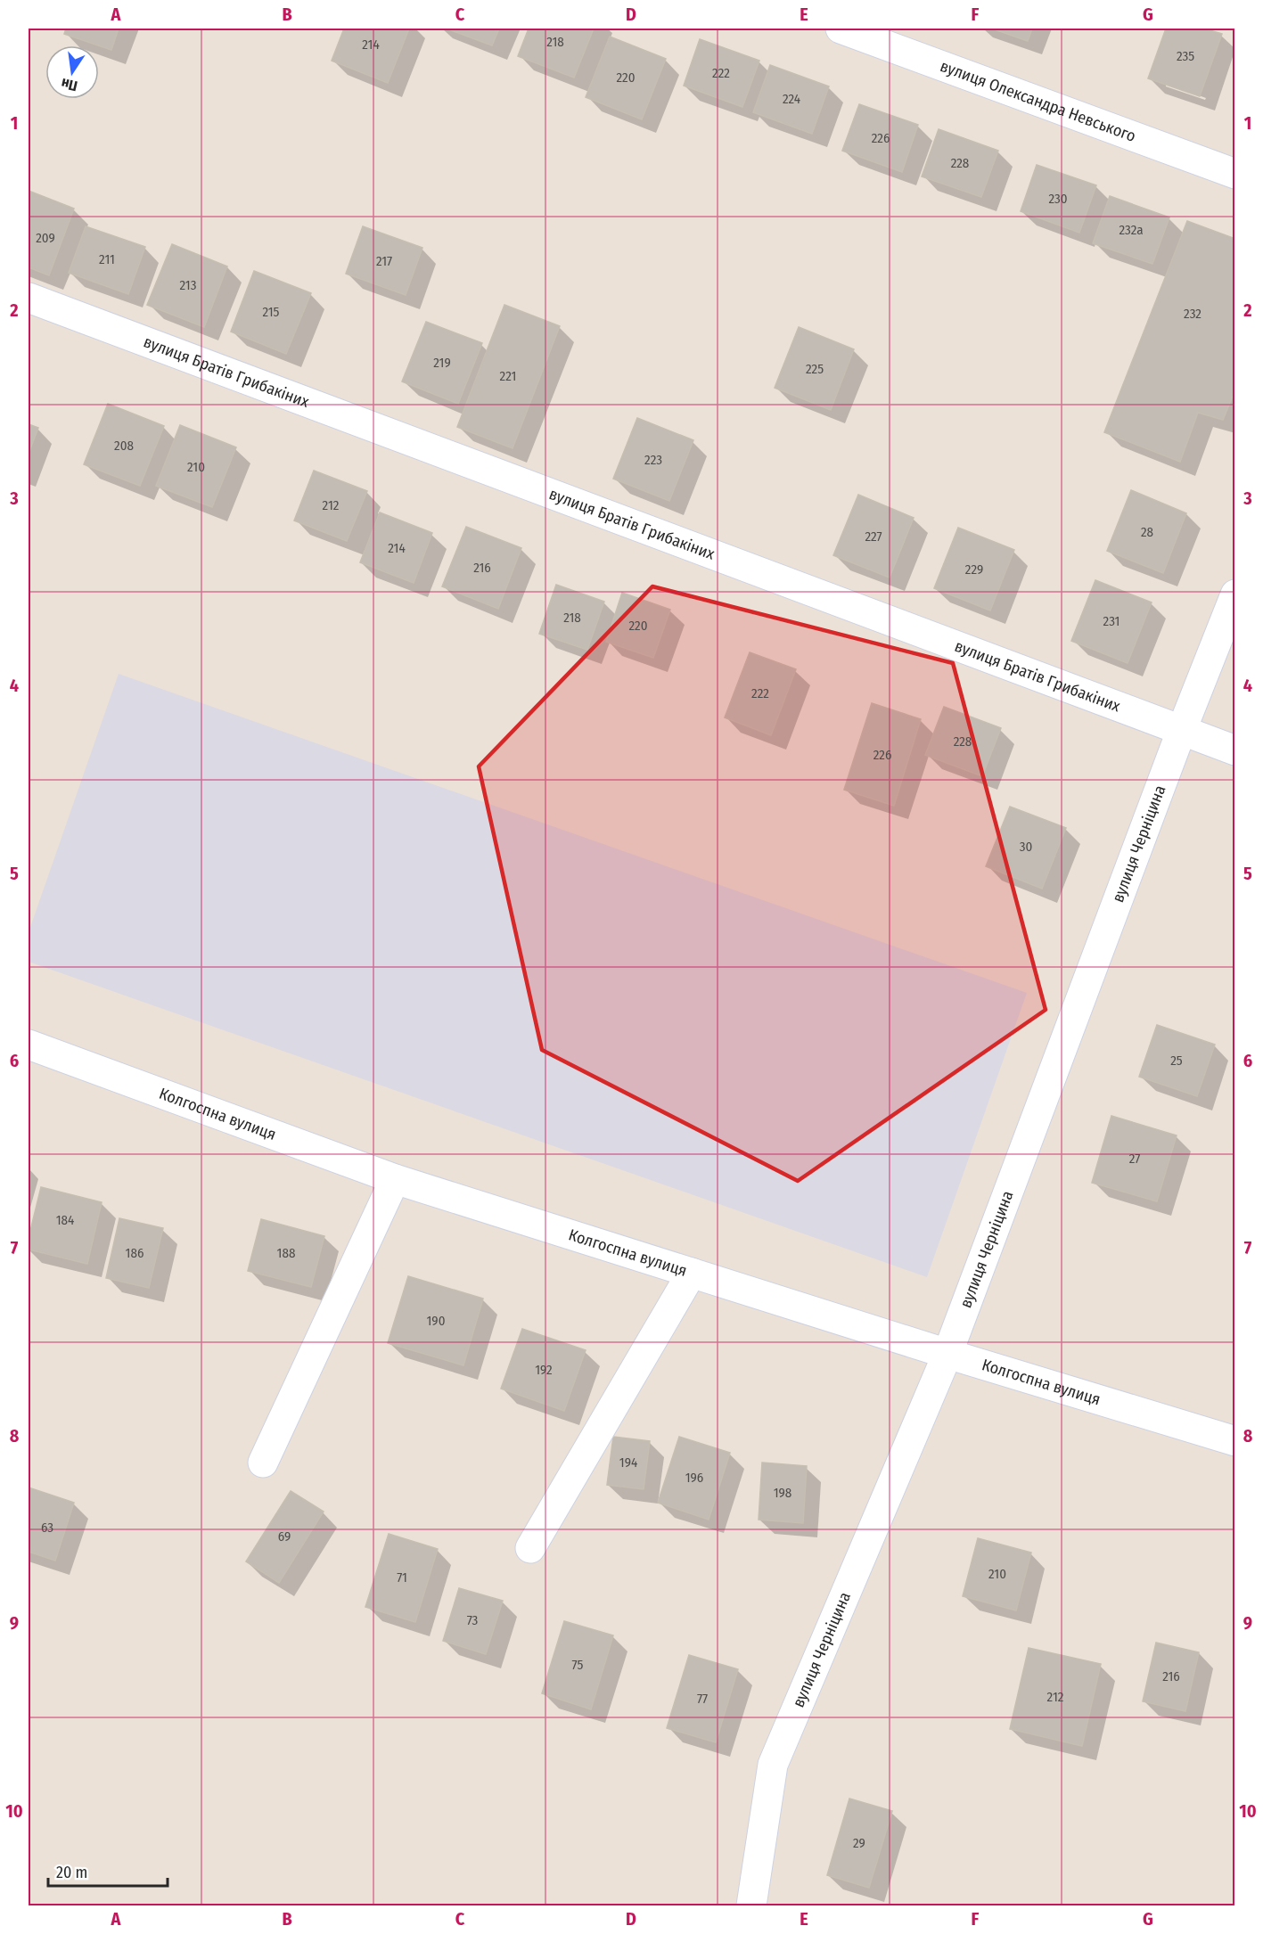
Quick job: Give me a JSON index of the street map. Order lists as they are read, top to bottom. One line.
{"streets":{"street":["вулиця Олександра Невського","вулиця Братів Грибакіних","вулиця Черніцина","Колгоспна вулиця"]},"crossings":[["вулиця Братів Грибакіних","вулиця Черніцина"],["вулиця Черніцина","Колгоспна вулиця"]],"house_numbers":["218","214","235","222","220","224","226","228","230","232а","209","211","217","213","215","232","219","225","221","208","223","210","212","28","227","214","216","229","218","231","220","222","228","226","30","25","27","184","186","188","190","192","194","196","198","63","69","210","71","73","75","216","212","77","29"],"scale_bar":"20 m","north":"bottom","grid":{"columns":["A","B","C","D","E","F","G"],"rows":["1","2","3","4","5","6","7","8","9","10"]}}
